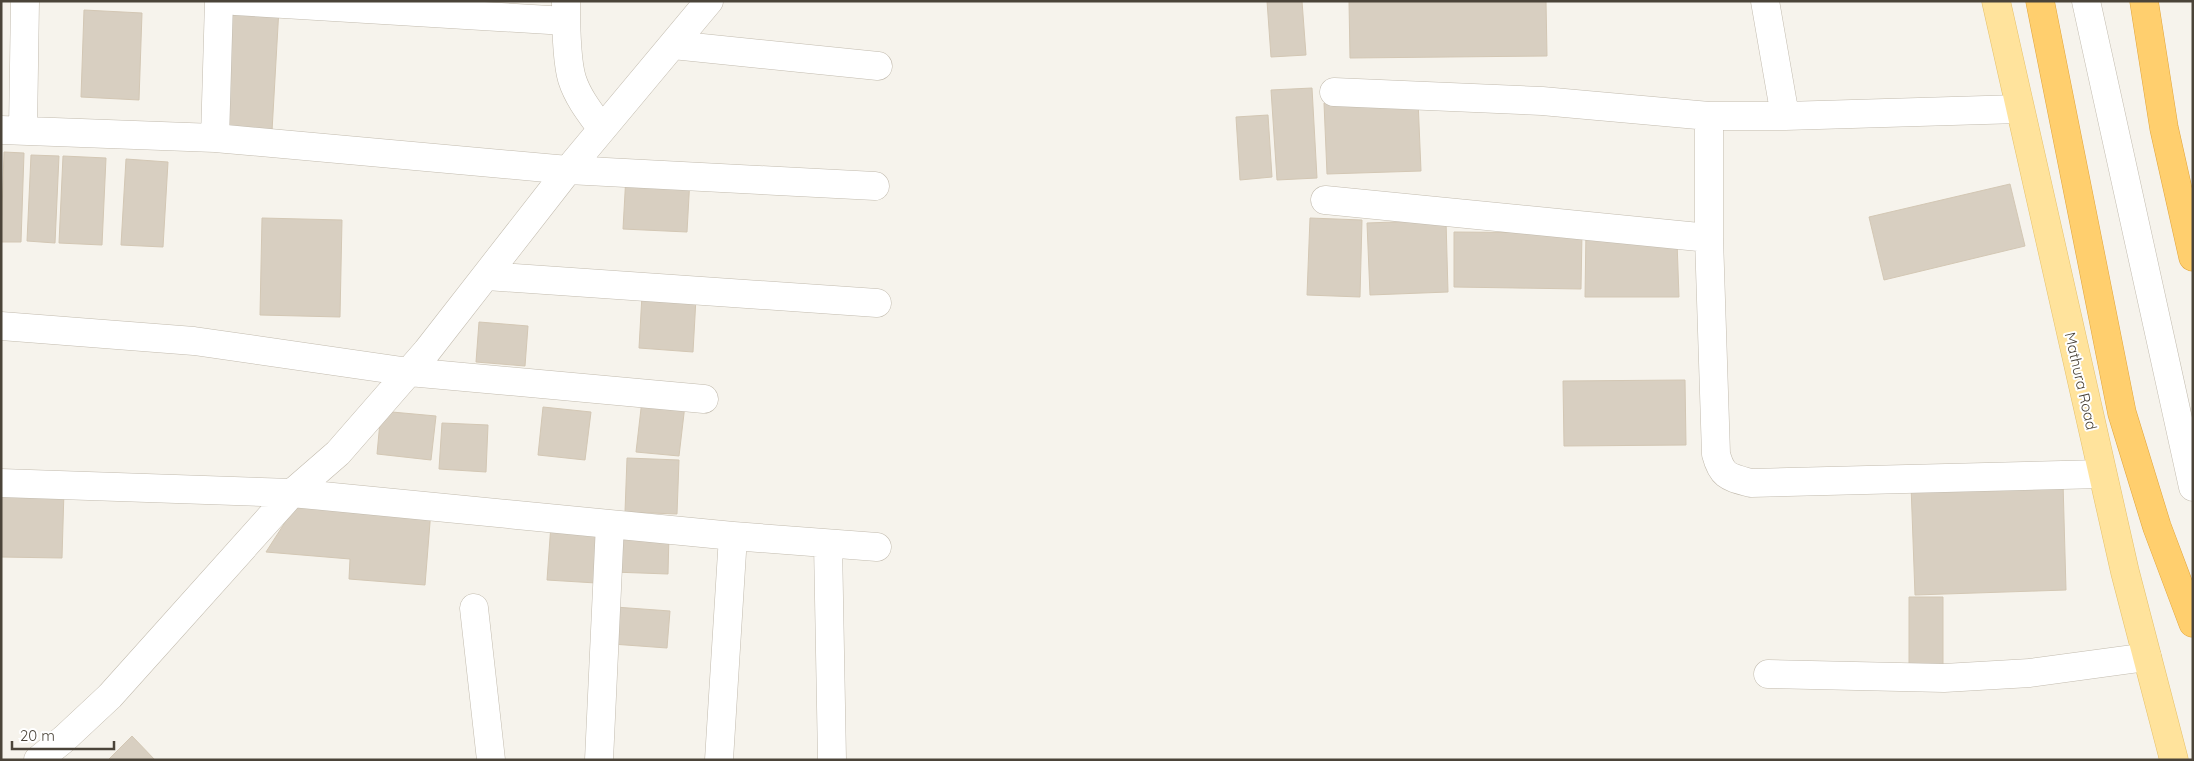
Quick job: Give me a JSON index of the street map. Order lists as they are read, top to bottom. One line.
{"streets":{"main road":["Mathura Road"]},"scale_bar":"20 m"}
